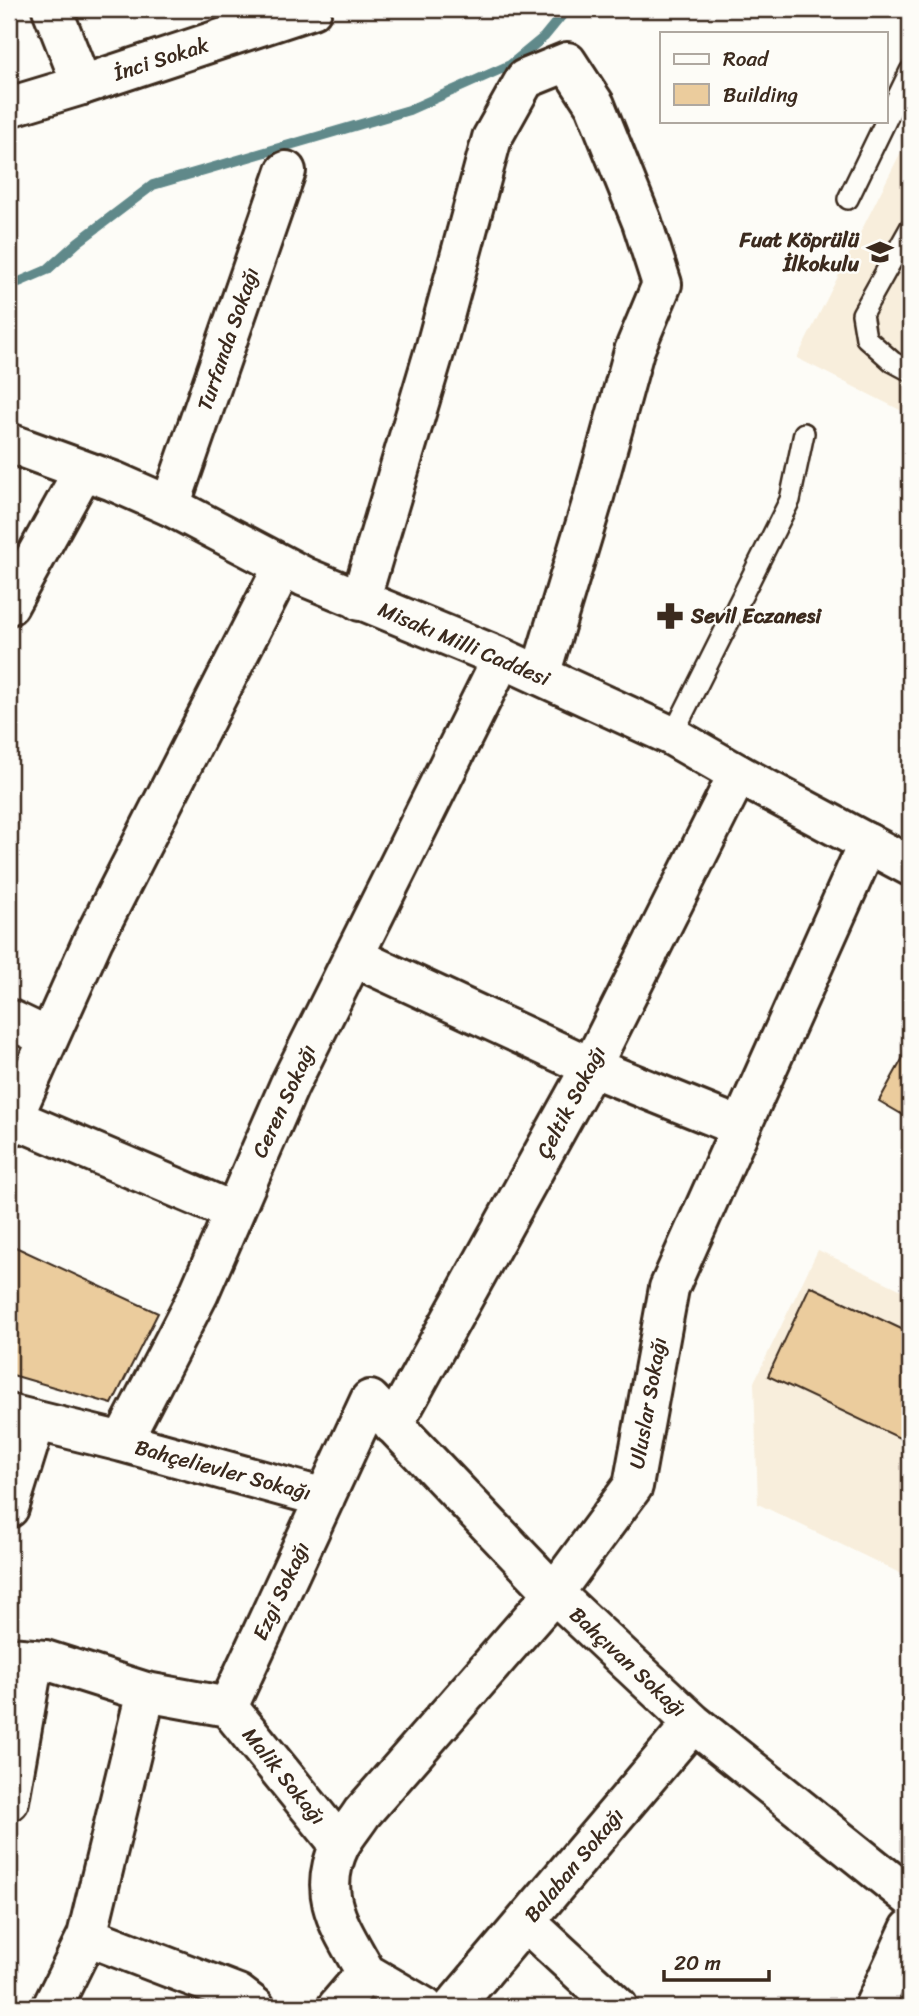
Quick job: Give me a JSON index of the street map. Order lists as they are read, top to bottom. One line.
{"streets":{"street":["İnci Sokak","Turfanda Sokağı","Misakı Milli Caddesi","Ceren Sokağı","Çeltik Sokağı","Uluslar Sokağı","Bahçelievler Sokağı","Ezgi Sokağı","Bahçıvan Sokağı","Malik Sokağı","Balaban Sokağı"]},"crossings":[["Turfanda Sokağı","Misakı Milli Caddesi"],["Misakı Milli Caddesi","Ceren Sokağı"],["Misakı Milli Caddesi","Çeltik Sokağı"],["Misakı Milli Caddesi","Uluslar Sokağı"],["Ceren Sokağı","Bahçelievler Sokağı"],["Çeltik Sokağı","Ezgi Sokağı"],["Çeltik Sokağı","Bahçıvan Sokağı"],["Uluslar Sokağı","Bahçıvan Sokağı"],["Uluslar Sokağı","Malik Sokağı"],["Bahçelievler Sokağı","Ezgi Sokağı"],["Ezgi Sokağı","Bahçıvan Sokağı"],["Ezgi Sokağı","Malik Sokağı"],["Bahçıvan Sokağı","Balaban Sokağı"]],"places":{"school or university":["Fuat Köprülü İlkokulu"],"pharmacy":["Sevil Eczanesi"]},"legend":["Road","Building"],"scale_bar":"20 m"}
